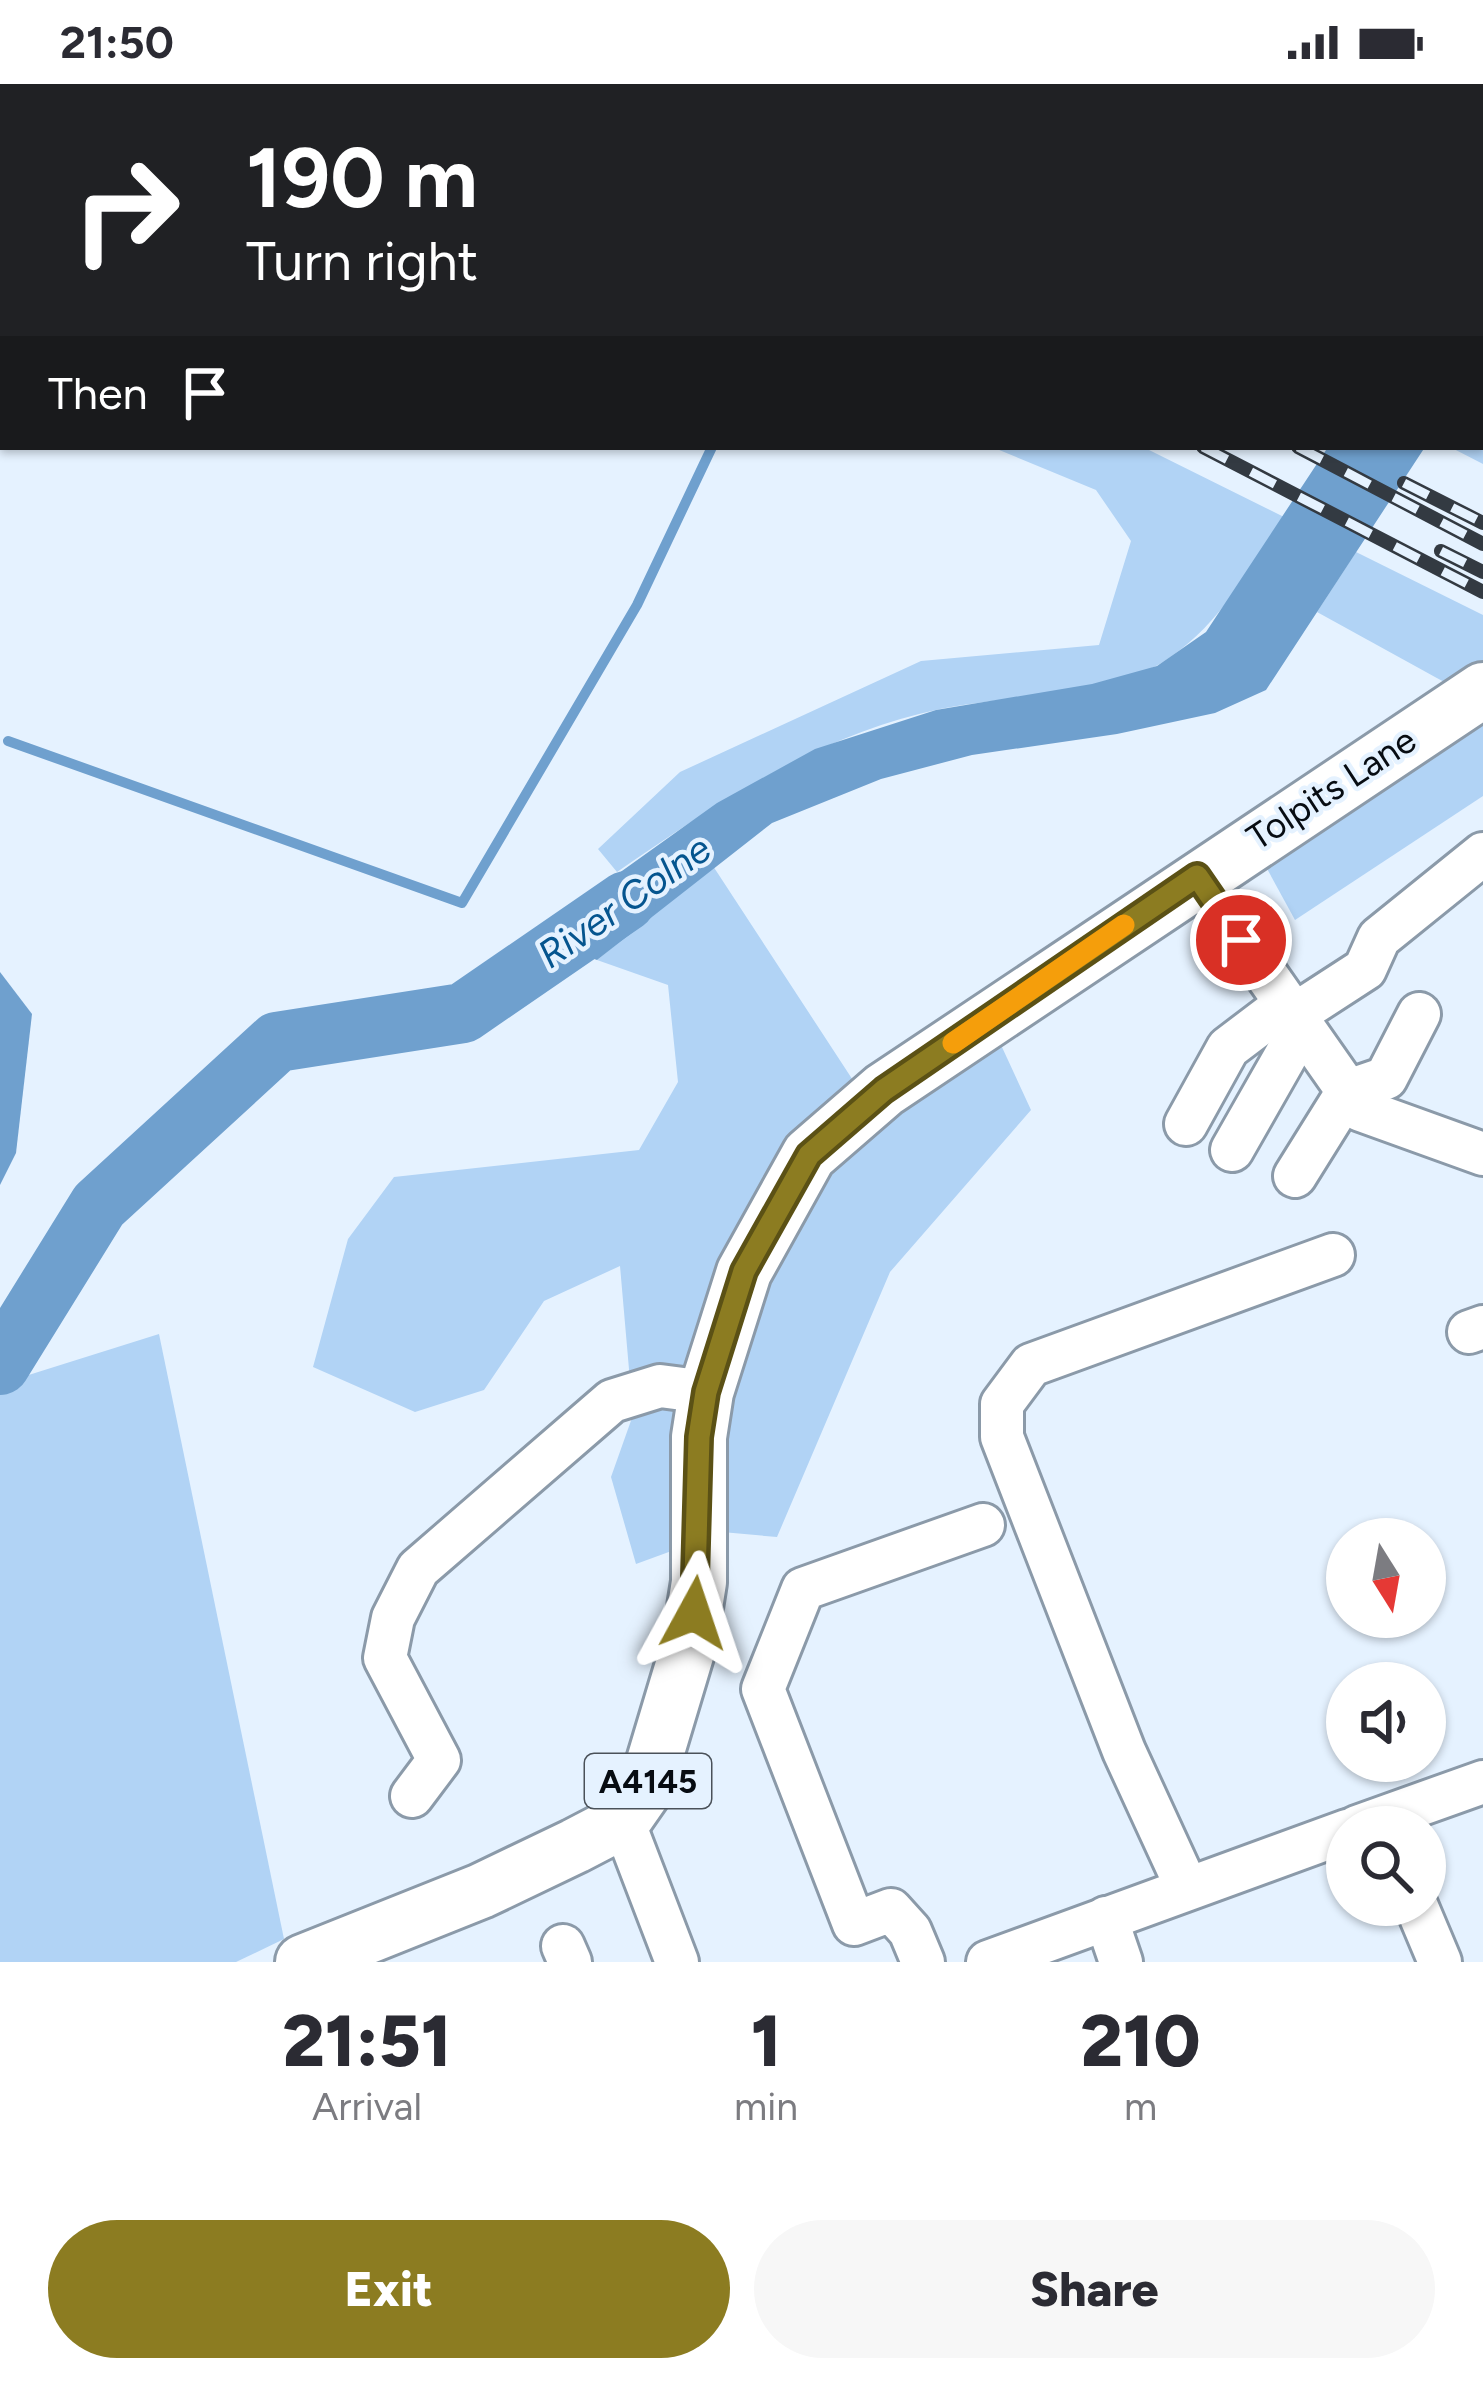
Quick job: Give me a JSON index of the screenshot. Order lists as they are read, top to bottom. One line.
{"streets":{"main road":["Tolpits Lane","A4145"]},"crossings":[["Tolpits Lane","A4145"]],"water":["River Colne"],"north":"bottom","page":{"status":"21:50","turn":["190 m","Turn right"],"then":"Then","eta":["21:51","Arrival","1","min","210","m"],"buttons":["Exit","Share"]}}
